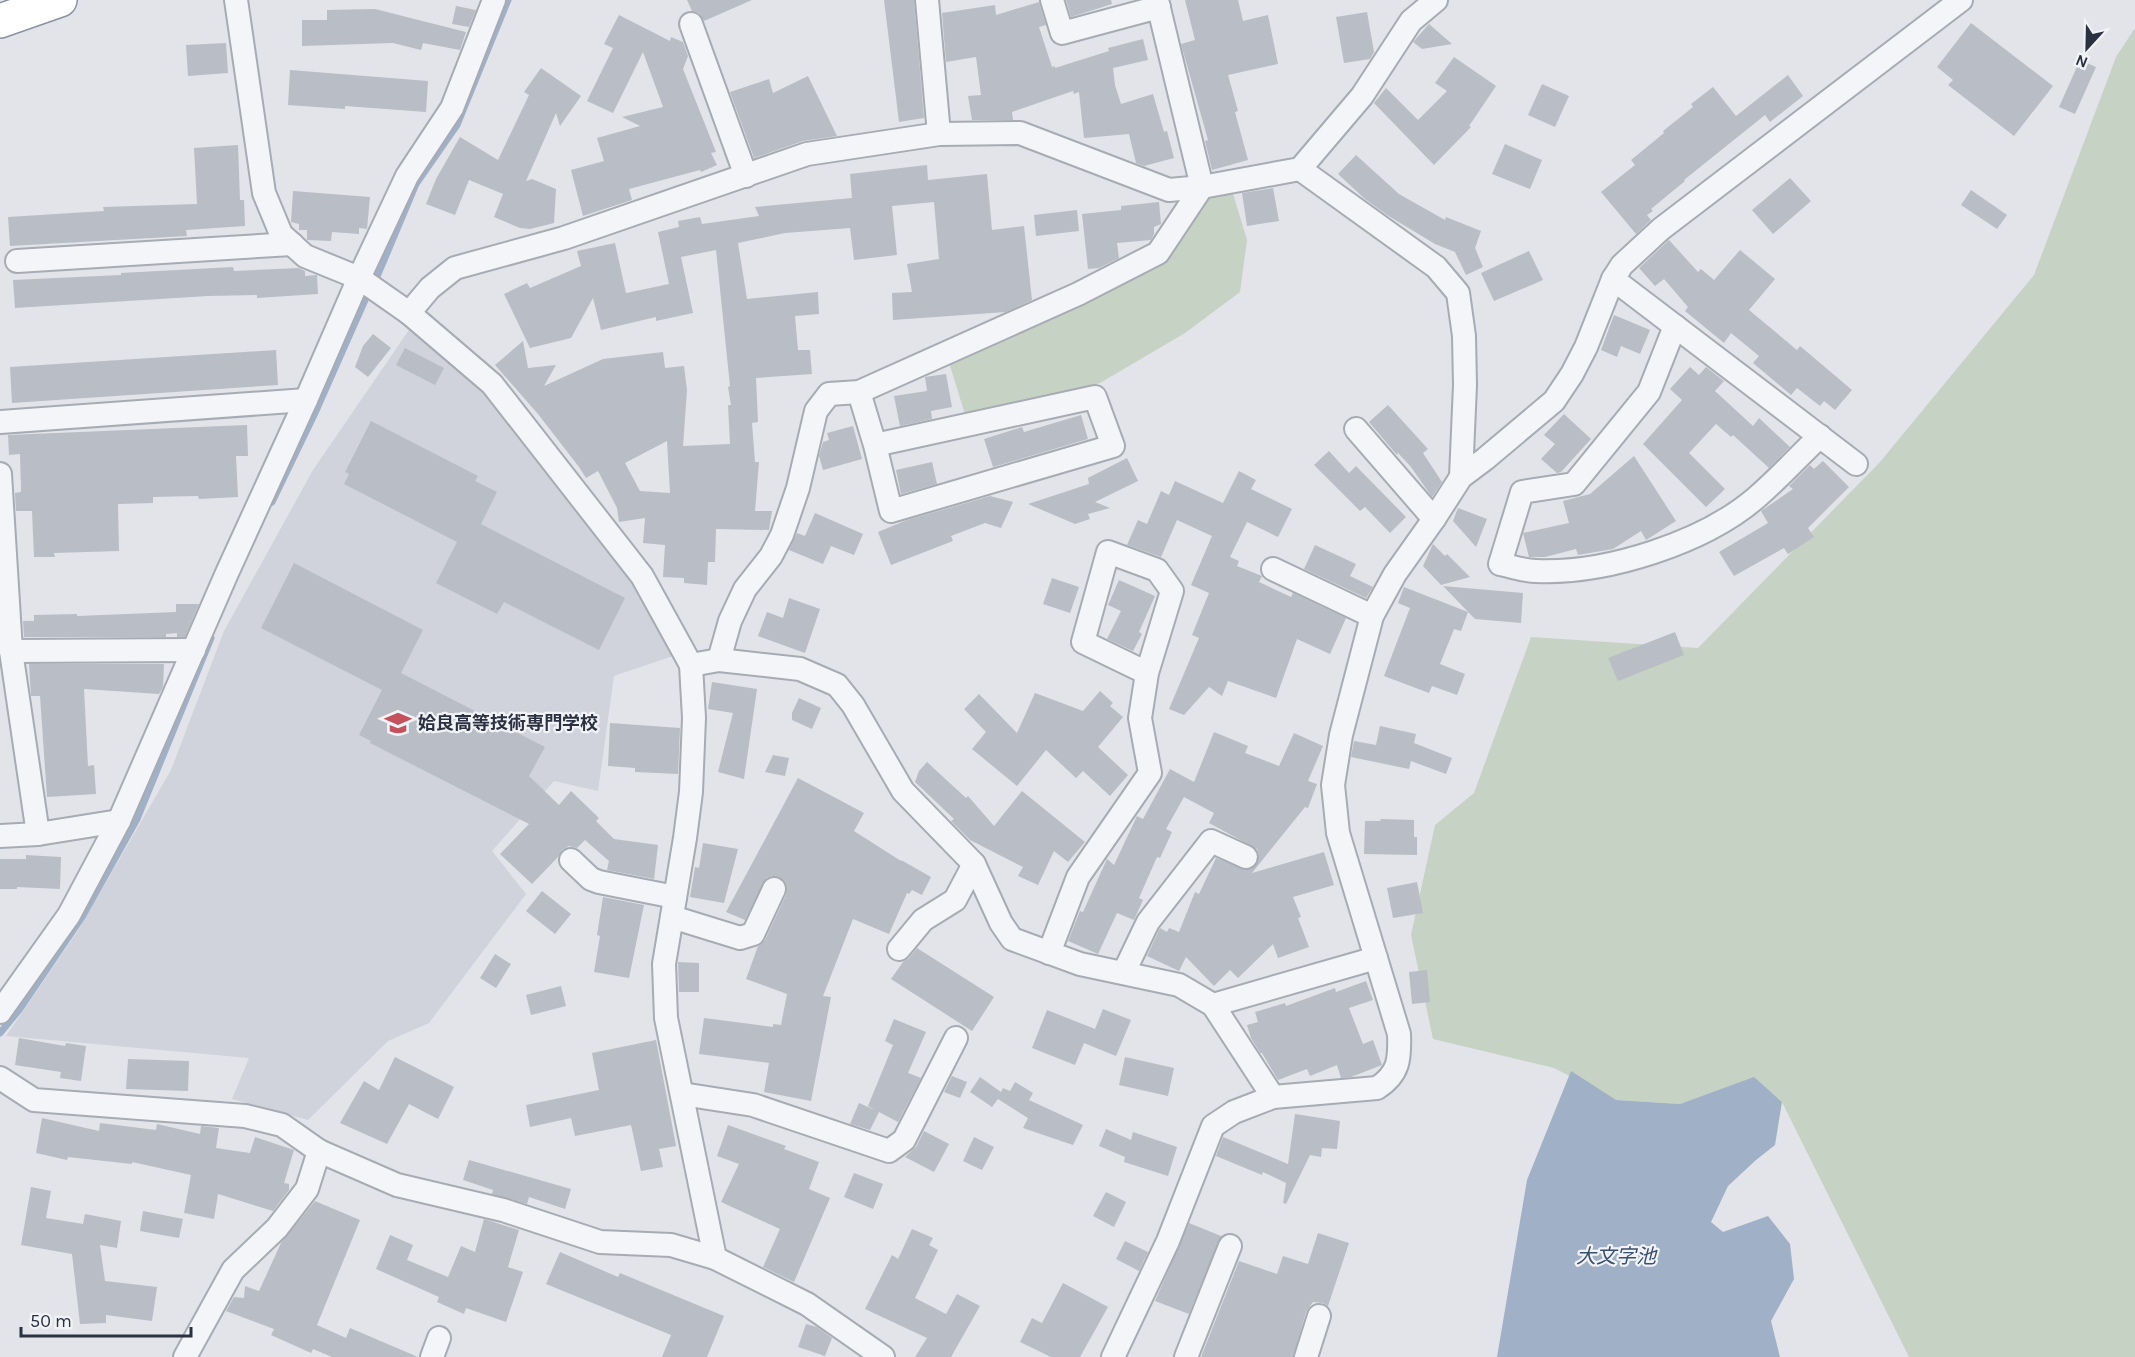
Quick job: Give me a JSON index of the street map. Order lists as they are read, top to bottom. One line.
{"water":["大文字池"],"places":{"school or university":["姶良高等技術専門学校"]},"scale_bar":"50 m","north":"bottom"}
